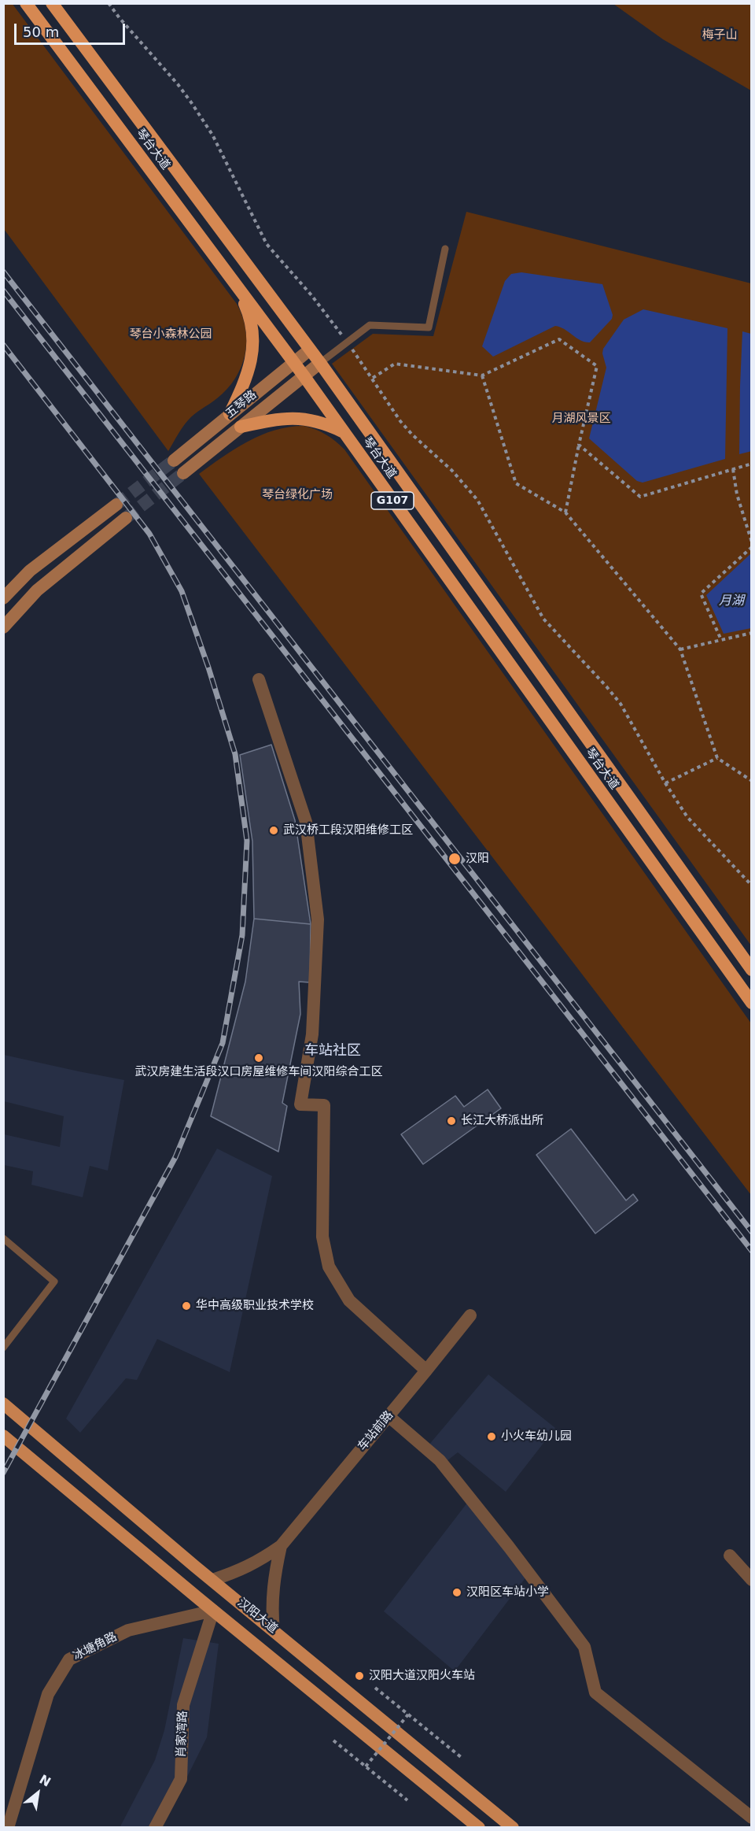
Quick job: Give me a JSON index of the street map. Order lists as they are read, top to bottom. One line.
{"streets":{"highway":["琴台大道","G107"],"main road":["五琴路","汉阳大道"],"street":["车站前路","冰塘角路","肖家湾路"]},"crossings":[["琴台大道","五琴路"],["汉阳大道","冰塘角路"],["汉阳大道","肖家湾路"],["冰塘角路","肖家湾路"]],"districts":["车站社区"],"water":["月湖"],"parks":["梅子山","琴台小森林公园","月湖风景区","琴台绿化广场"],"places":["武汉桥工段汉阳维修工区","汉阳","武汉房建生活段汉口房屋维修车间汉阳综合工区","长江大桥派出所","华中高级职业技术学校","小火车幼儿园","汉阳区车站小学","汉阳大道汉阳火车站"],"scale_bar":"50 m","north":"top right"}
